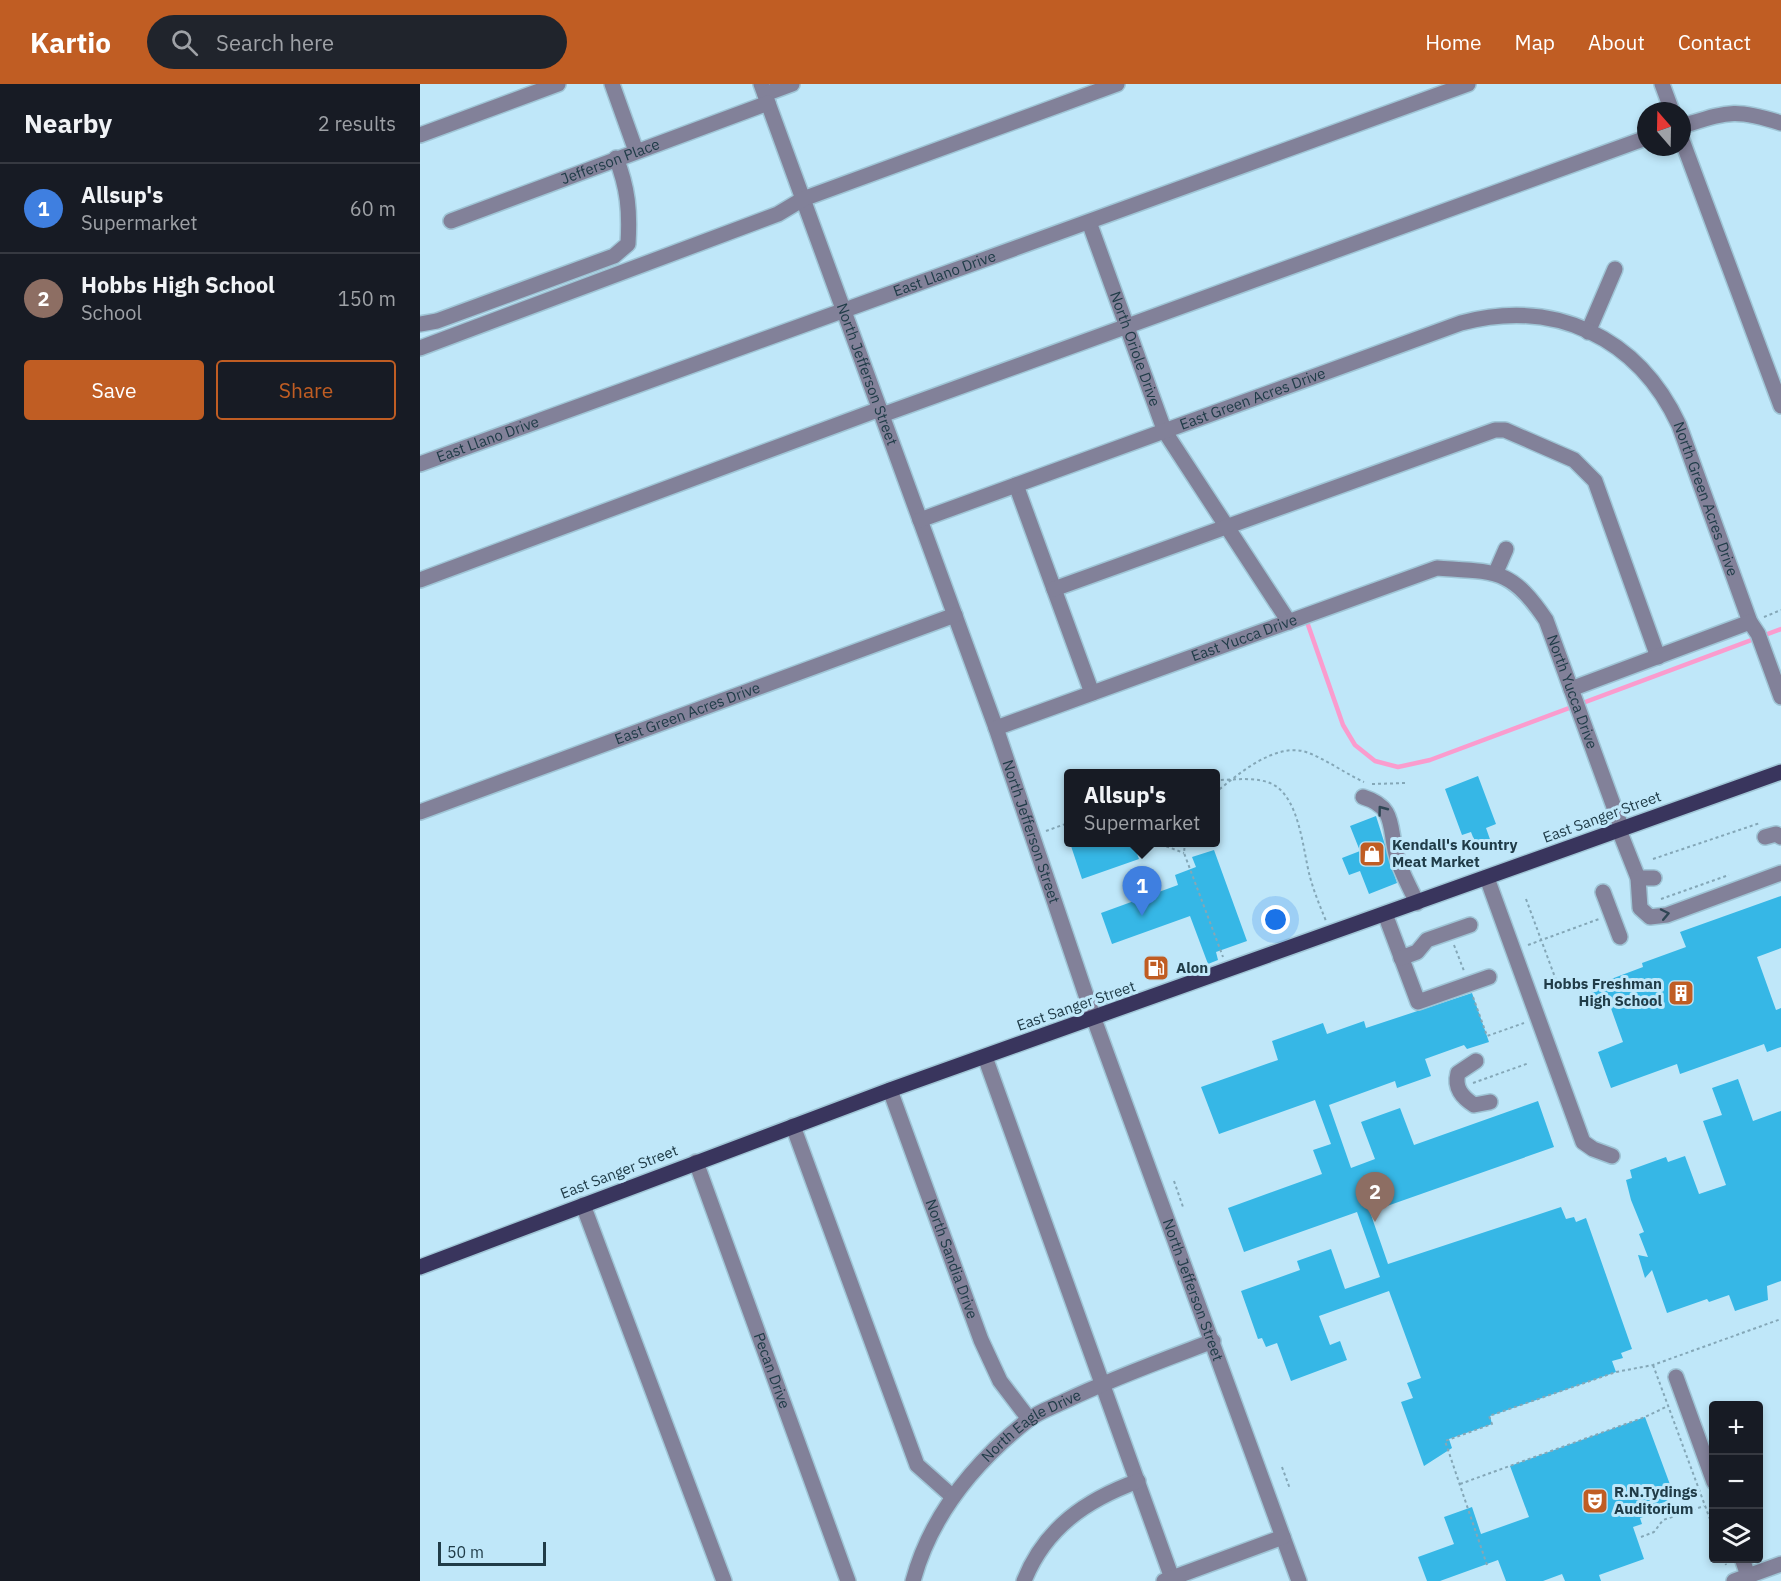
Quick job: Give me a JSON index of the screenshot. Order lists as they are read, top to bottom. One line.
{"streets":{"main road":["East Sanger Street"],"street":["Jefferson Place","East Llano Drive","North Oriole Drive","North Jefferson Street","East Green Acres Drive","North Green Acres Drive","East Yucca Drive","North Yucca Drive","North Sandia Drive","Pecan Drive","North Eagle Drive"]},"crossings":[["Jefferson Place","North Jefferson Street"],["East Llano Drive","North Oriole Drive"],["East Llano Drive","North Jefferson Street"],["North Oriole Drive","East Green Acres Drive"],["North Oriole Drive","East Yucca Drive"],["North Jefferson Street","East Green Acres Drive"],["North Jefferson Street","East Yucca Drive"],["North Jefferson Street","East Sanger Street"],["North Jefferson Street","North Eagle Drive"],["East Green Acres Drive","North Green Acres Drive"],["East Yucca Drive","North Yucca Drive"],["North Yucca Drive","East Sanger Street"],["East Sanger Street","North Sandia Drive"],["East Sanger Street","Pecan Drive"],["North Sandia Drive","North Eagle Drive"]],"places":{"shop":["Kendall's Kountry Meat Market"],"fuel station":["Alon"],"building":["Hobbs Freshman High School"],"theatre":["R.N.Tydings Auditorium"]},"scale_bar":"50 m","north":"top","page":{"header":"Kartio","search":"Search here","nav":["Home","Map","About","Contact"],"heading":["Nearby","2 results"],"list":[{"mark":"1","name":"Allsup's","note":"Supermarket","value":"60 m"},{"mark":"2","name":"Hobbs High School","note":"School","value":"150 m"}],"buttons":["Save","Share"],"popup":["Allsup's","Supermarket"],"pins":["1","2"],"map_buttons":["+","−"],"scale":"50 m"}}
